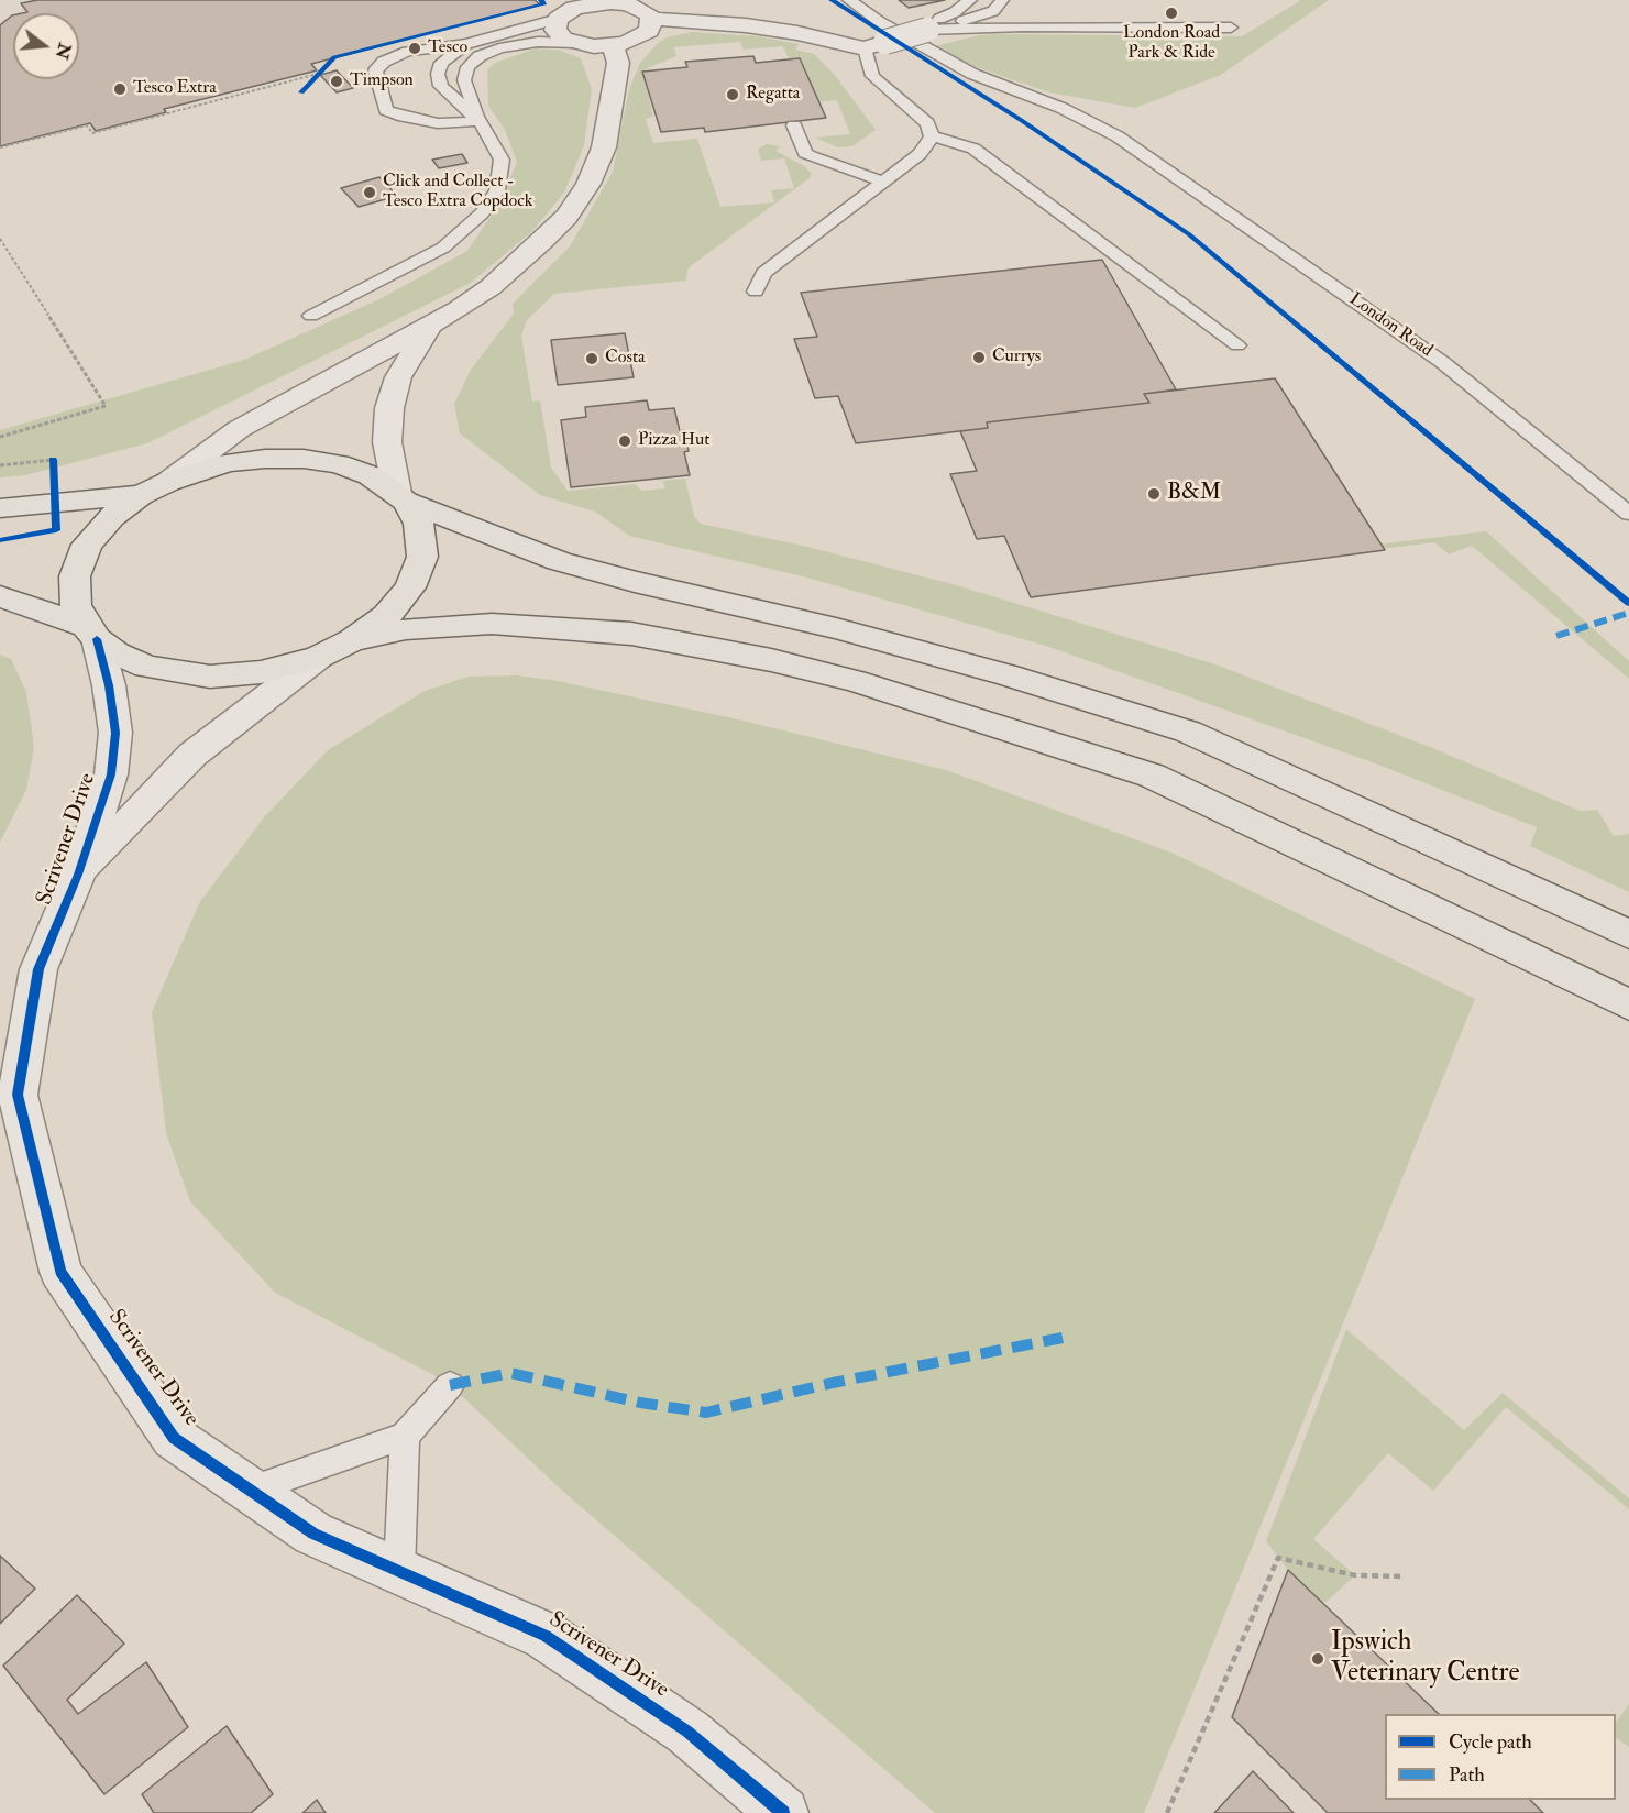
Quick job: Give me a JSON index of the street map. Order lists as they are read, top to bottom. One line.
{"streets":{"street":["Scrivener Drive"],"lane":["London Road"]},"places":["London Road Park & Ride","Tesco","Timpson","Tesco Extra","Regatta","Click and Collect - Tesco Extra Copdock","Currys","Costa","Pizza Hut","B&M","Ipswich Veterinary Centre"],"legend":["Cycle path","Path"],"north":"right"}
